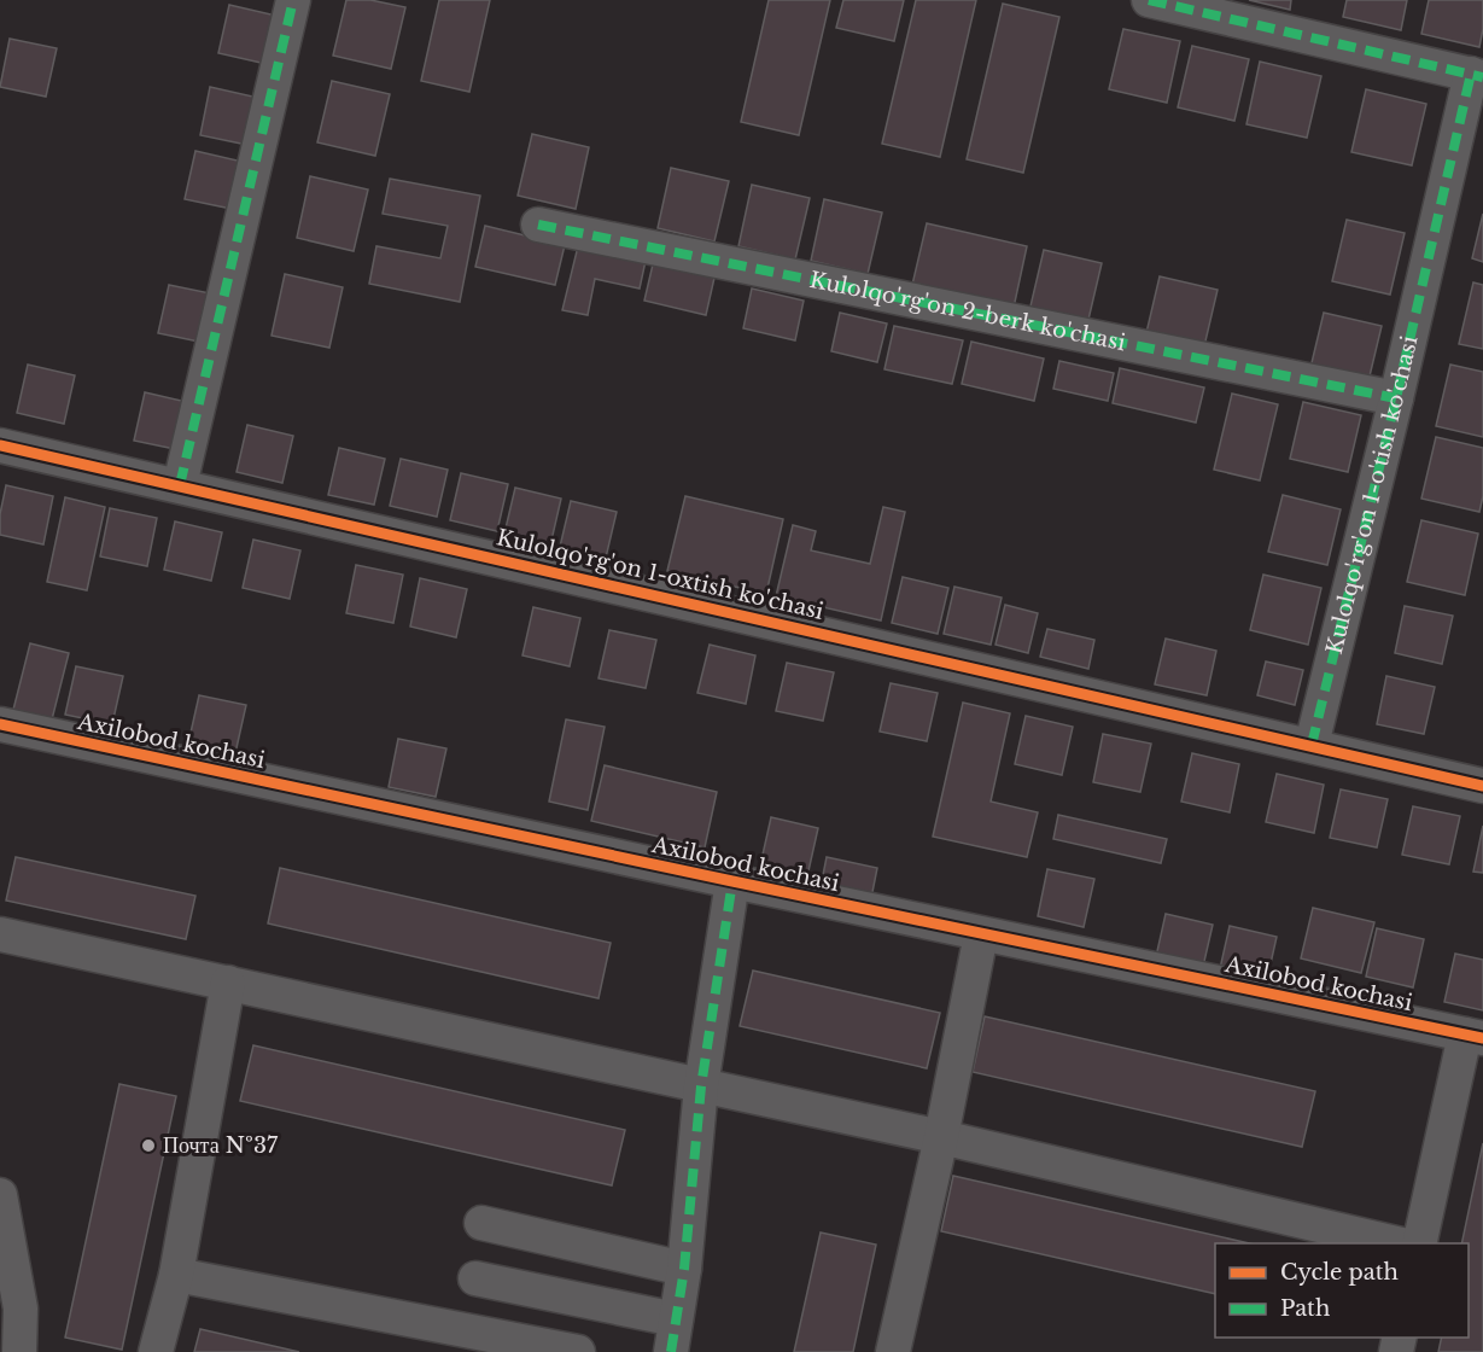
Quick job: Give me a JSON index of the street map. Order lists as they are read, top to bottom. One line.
{"streets":{"street":["Kulolqo'rg'on 2-berk ko'chasi","Kulolqo'rg'on 1-o'tish ko'chasi","Kulolqo'rg'on 1-oxtish ko'chasi","Axilobod kochasi"]},"crossings":[["Kulolqo'rg'on 2-berk ko'chasi","Kulolqo'rg'on 1-o'tish ko'chasi"],["Kulolqo'rg'on 1-o'tish ko'chasi","Kulolqo'rg'on 1-oxtish ko'chasi"]],"places":["Почта №37"],"legend":["Cycle path","Path"]}
